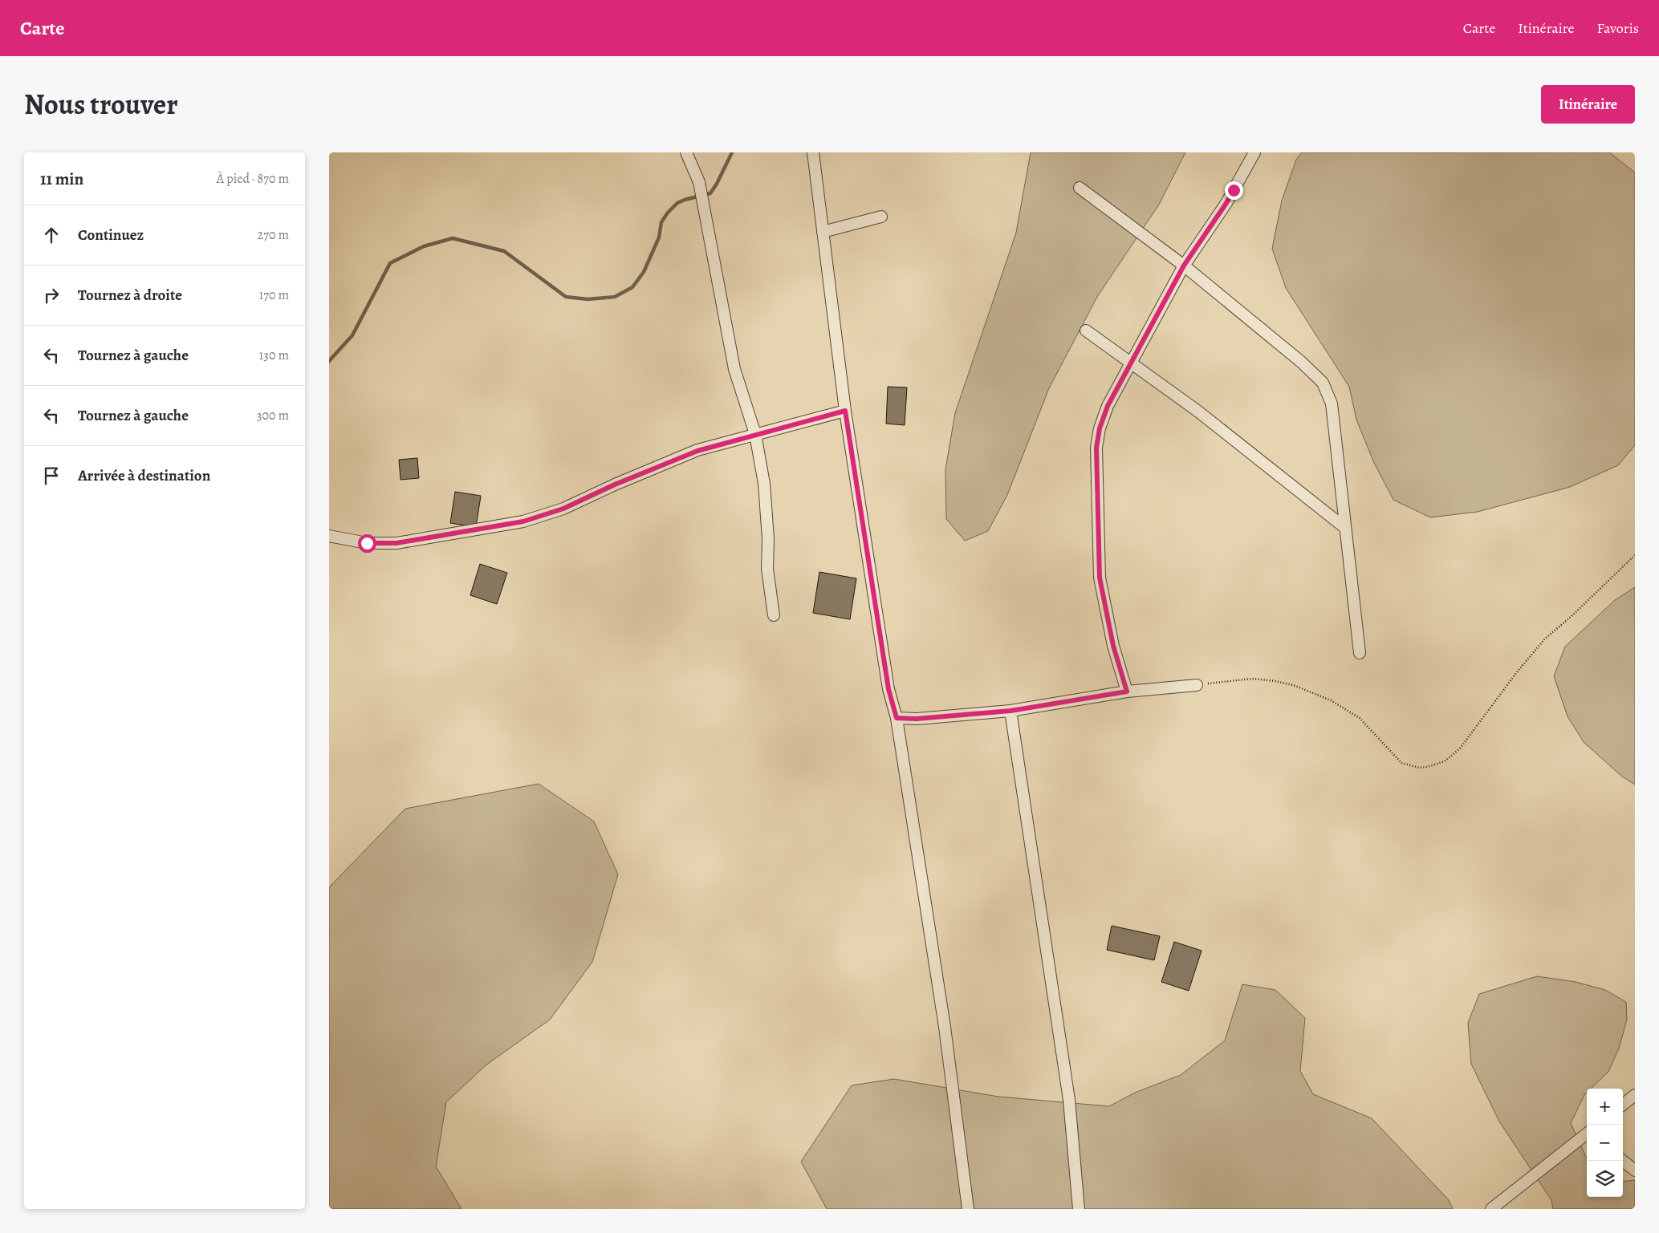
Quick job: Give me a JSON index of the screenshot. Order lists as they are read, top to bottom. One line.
{"page":{"header":"Carte","nav":["Carte","Itinéraire","Favoris"],"title":"Nous trouver","buttons":"Itinéraire","heading":["11 min","À pied · 870 m"],"list":[["Continuez","270 m"],["Tournez à droite","170 m"],["Tournez à gauche","130 m"],["Tournez à gauche","300 m"],"Arrivée à destination"],"map_buttons":["+","−"]}}
